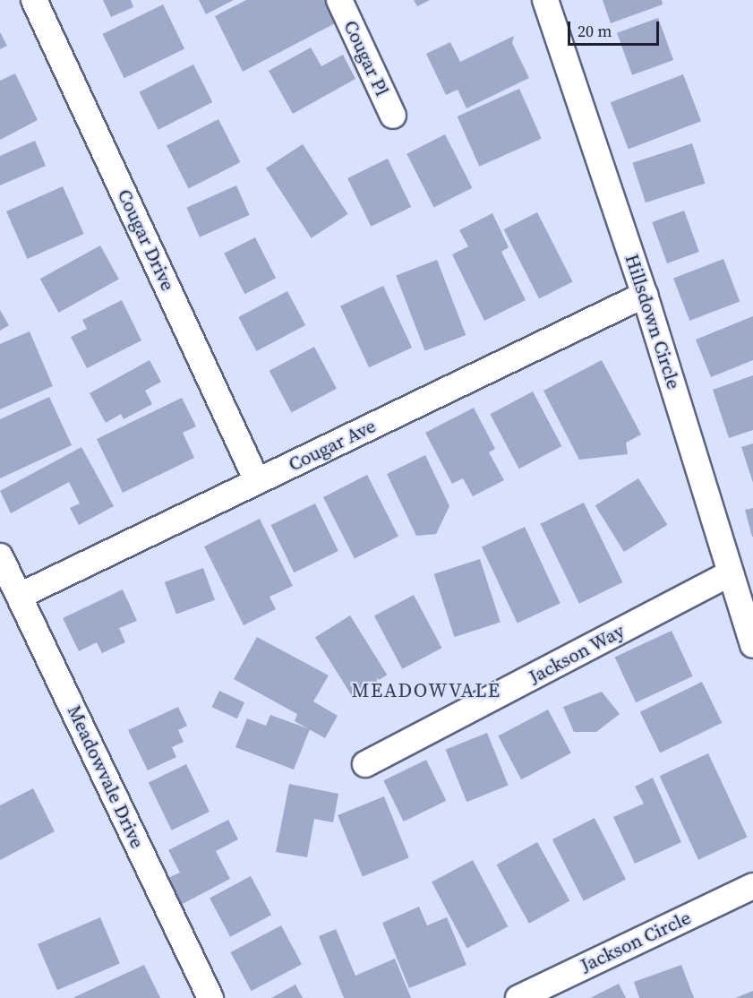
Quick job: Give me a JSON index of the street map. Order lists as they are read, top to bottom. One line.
{"streets":{"street":["Cougar Pl","Cougar Drive","Hillsdown Circle","Cougar Ave","Jackson Way","Meadowvale Drive","Jackson Circle"]},"crossings":[["Cougar Drive","Cougar Ave"],["Hillsdown Circle","Cougar Ave"],["Hillsdown Circle","Jackson Way"],["Cougar Ave","Meadowvale Drive"]],"districts":["MEADOWVALE"],"scale_bar":"20 m"}
